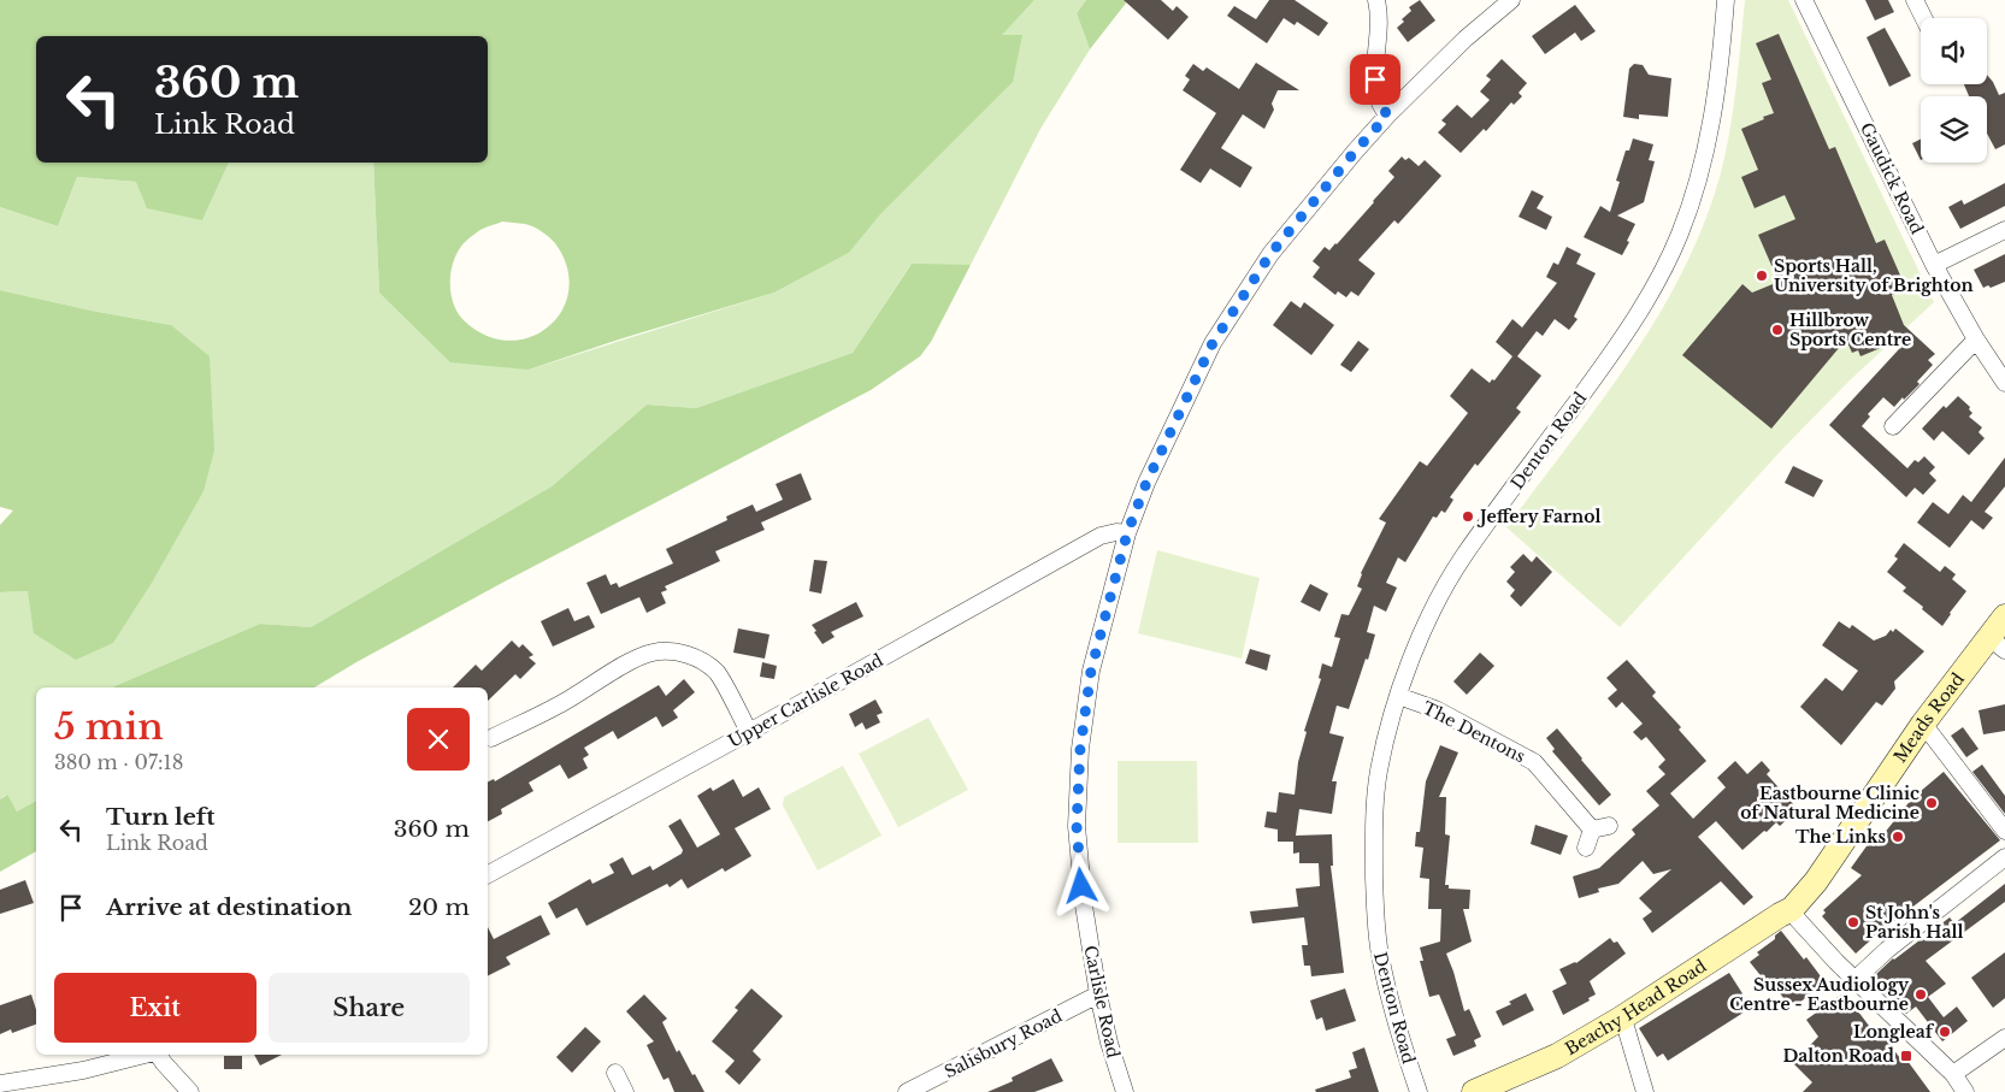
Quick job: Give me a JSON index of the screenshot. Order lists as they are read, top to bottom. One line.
{"streets":{"street":["Gaudick Road","Denton Road","Upper Carlisle Road","Meads Road","The Dentons","Carlisle Road","Beachy Head Road","Salisbury Road"]},"crossings":[["Denton Road","The Dentons"],["Upper Carlisle Road","Carlisle Road"],["Meads Road","Beachy Head Road"],["Carlisle Road","Salisbury Road"]],"places":{"other":["Sports Hall, University of Brighton","Hillbrow Sports Centre","Jeffery Farnol","Eastbourne Clinic of Natural Medicine","The Links","St John's Parish Hall","Sussex Audiology Centre - Eastbourne","Longleaf"],"transit":["Dalton Road"]},"page":{"turn":["360 m","Link Road"],"heading":["5 min","380 m · 07:18"],"list":[{"name":"Turn left","note":"Link Road","value":"360 m"},{"name":"Arrive at destination","value":"20 m"}],"buttons":["Exit","Share"]}}
